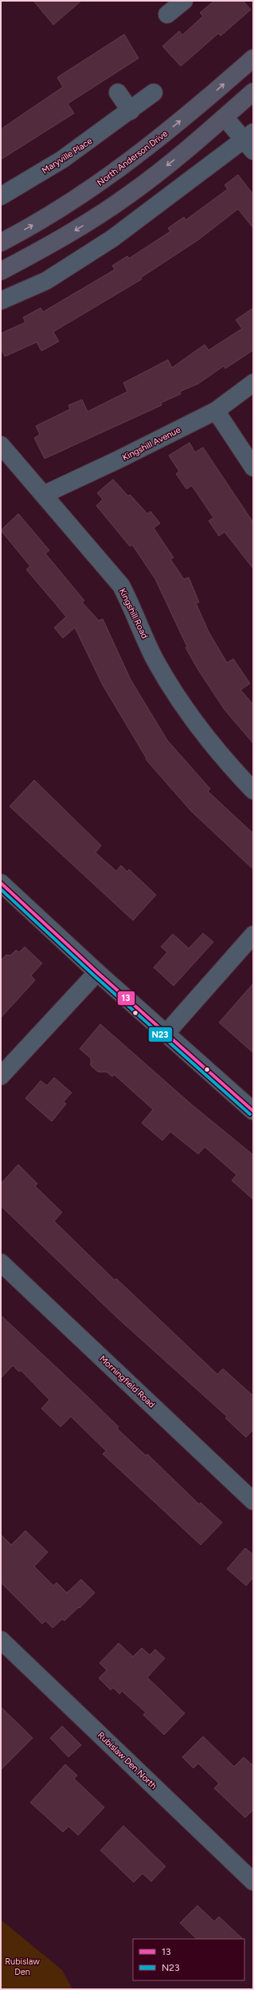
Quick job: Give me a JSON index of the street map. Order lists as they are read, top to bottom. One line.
{"streets":{"main road":["North Anderson Drive"],"street":["Maryville Place","Kingshill Avenue","Kingshill Road","Morningfield Road","Rubislaw Den North"]},"crossings":[["Kingshill Avenue","Kingshill Road"]],"parks":["Rubislaw Den"],"lines":["transit line 13","transit line N23"],"legend":["13","N23"]}
